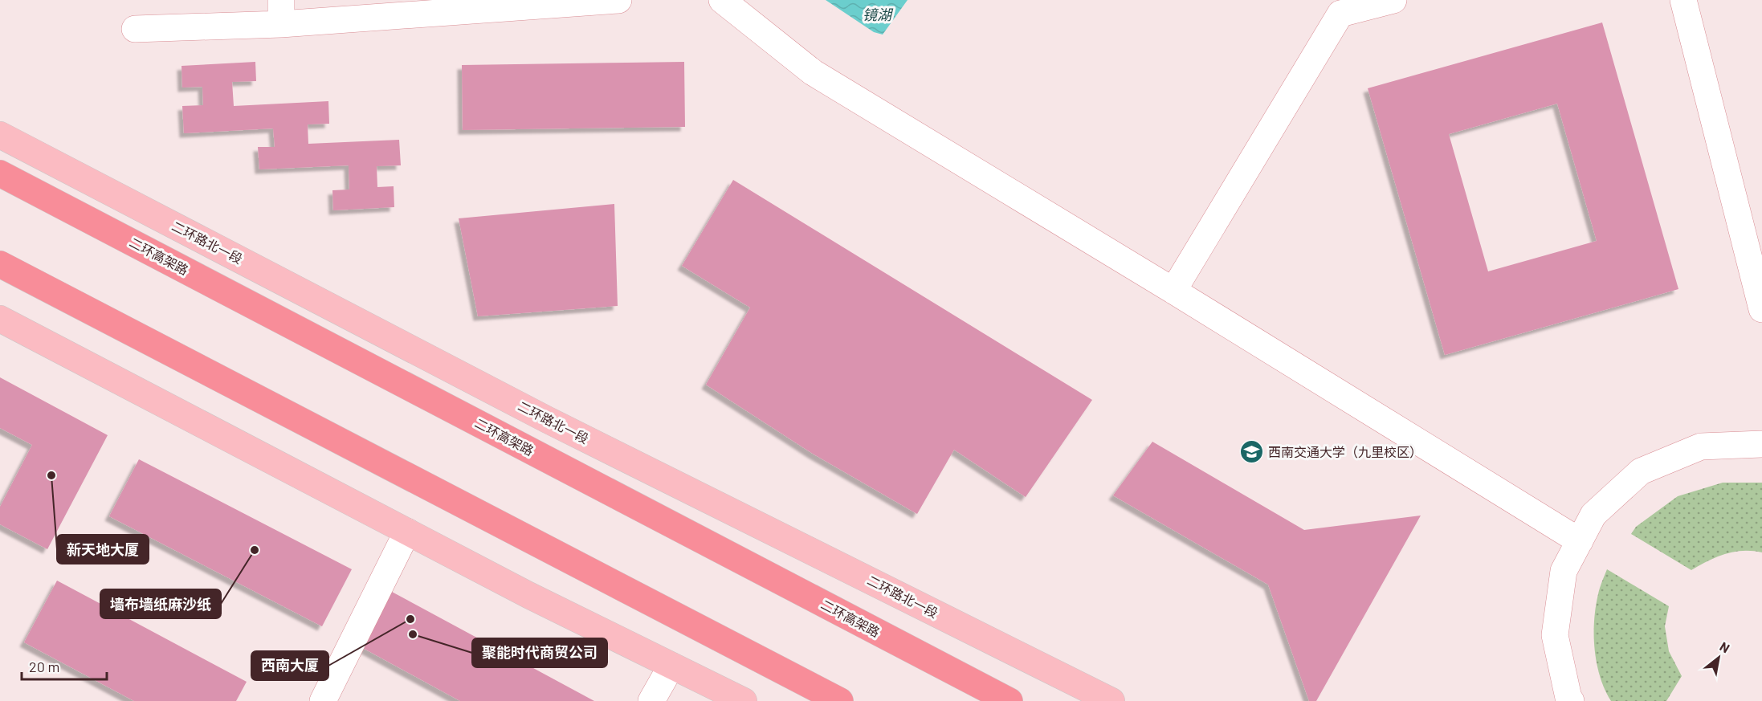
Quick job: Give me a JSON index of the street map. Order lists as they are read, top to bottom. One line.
{"streets":{"highway":["二环高架路"],"main road":["二环路北一段"]},"water":["镜湖"],"places":{"school or university":["西南交通大学（九里校区）"],"other":["新天地大厦","墙布墙纸麻沙纸","西南大厦","聚能时代商贸公司"]},"scale_bar":"20 m","north":"top right"}
